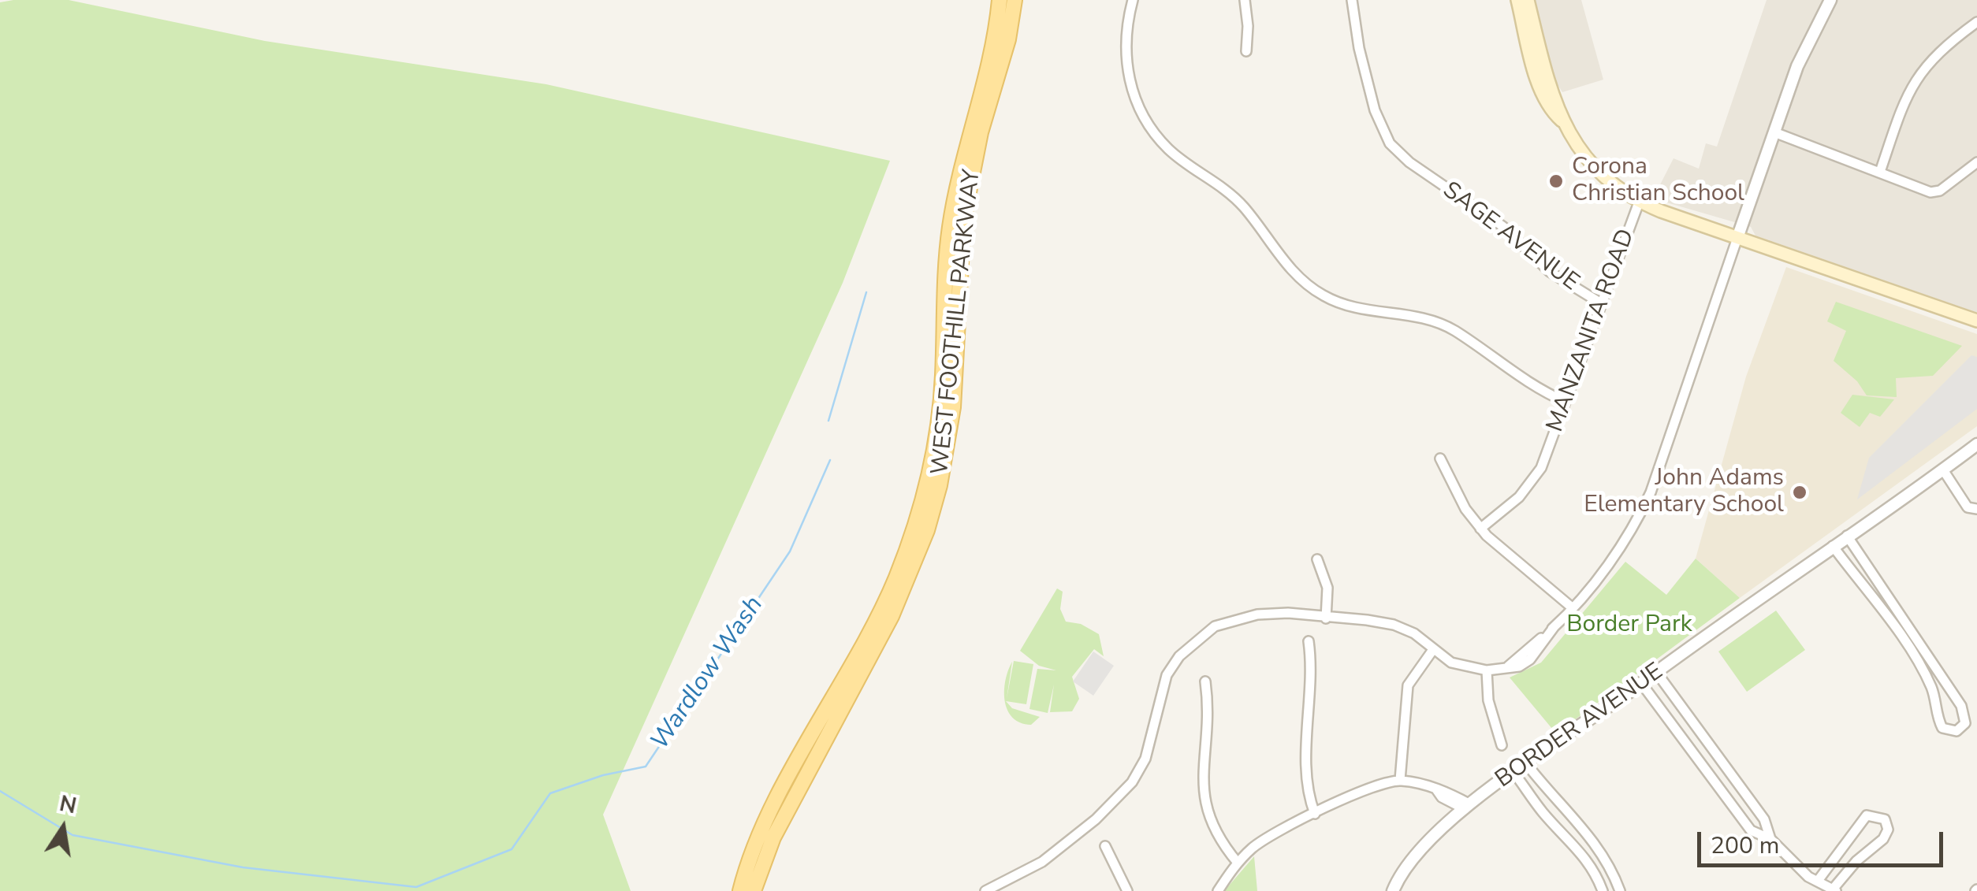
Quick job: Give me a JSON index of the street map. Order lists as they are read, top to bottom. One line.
{"streets":{"main road":["WEST FOOTHILL PARKWAY"],"street":["SAGE AVENUE","MANZANITA ROAD","BORDER AVENUE"]},"crossings":[["SAGE AVENUE","MANZANITA ROAD"]],"water":["Wardlow Wash"],"parks":["Border Park"],"places":["Corona Christian School","John Adams Elementary School"],"scale_bar":"200 m","north":"top"}
